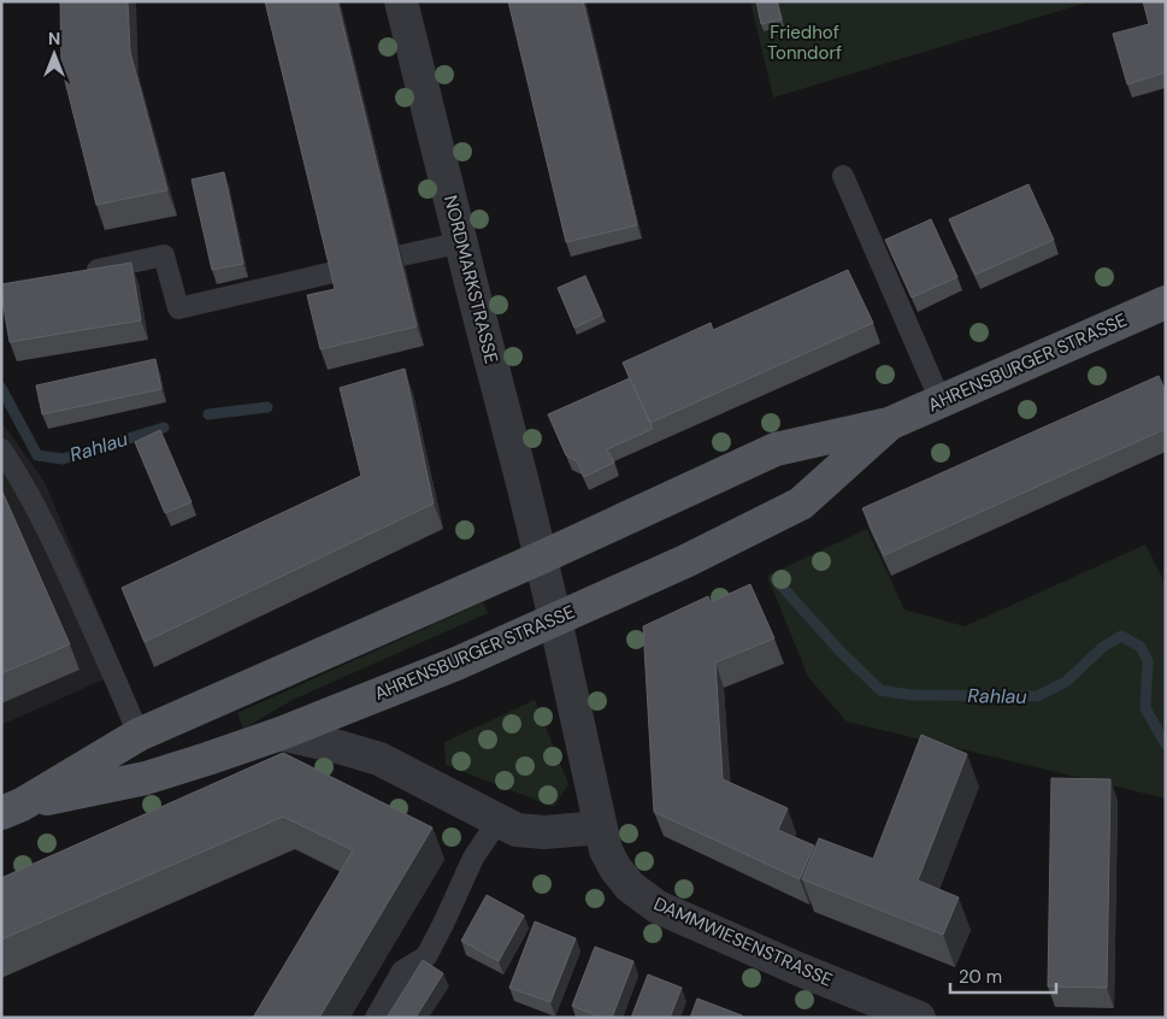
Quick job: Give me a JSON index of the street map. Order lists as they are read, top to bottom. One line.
{"streets":{"main road":["AHRENSBURGER STRASSE"],"street":["NORDMARKSTRASSE","DAMMWIESENSTRASSE"]},"crossings":[["NORDMARKSTRASSE","AHRENSBURGER STRASSE"],["NORDMARKSTRASSE","DAMMWIESENSTRASSE"],["AHRENSBURGER STRASSE","DAMMWIESENSTRASSE"]],"water":["Rahlau"],"parks":["Friedhof Tonndorf"],"scale_bar":"20 m","north":"top"}
